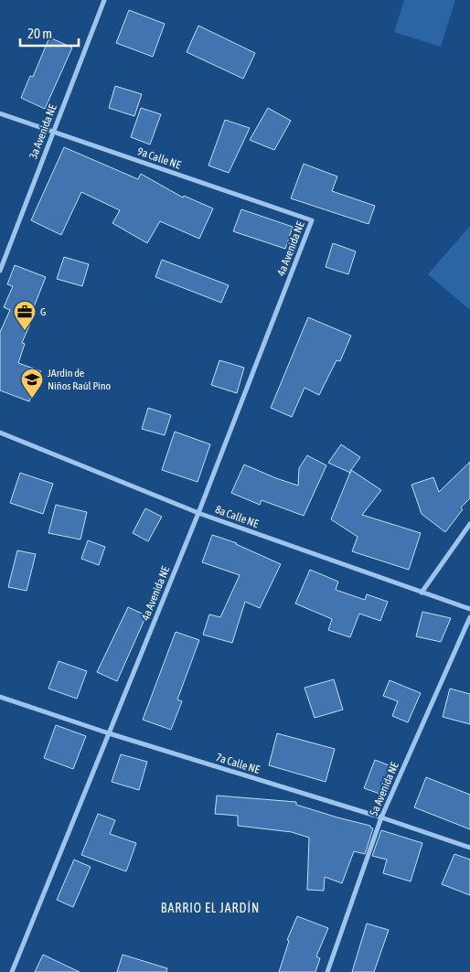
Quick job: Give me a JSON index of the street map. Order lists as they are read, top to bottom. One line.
{"streets":{"street":["3a Avenida NE","9a Calle NE","4a Avenida NE","8a Calle NE","7a Calle NE","5a Avenida NE"]},"crossings":[["3a Avenida NE","9a Calle NE"],["9a Calle NE","4a Avenida NE"],["4a Avenida NE","8a Calle NE"],["4a Avenida NE","7a Calle NE"],["7a Calle NE","5a Avenida NE"]],"districts":["BARRIO EL JARDÍN"],"places":{"office":["G"],"school or university":["JArdín de Niños Raúl Pino"]},"scale_bar":"20 m"}
